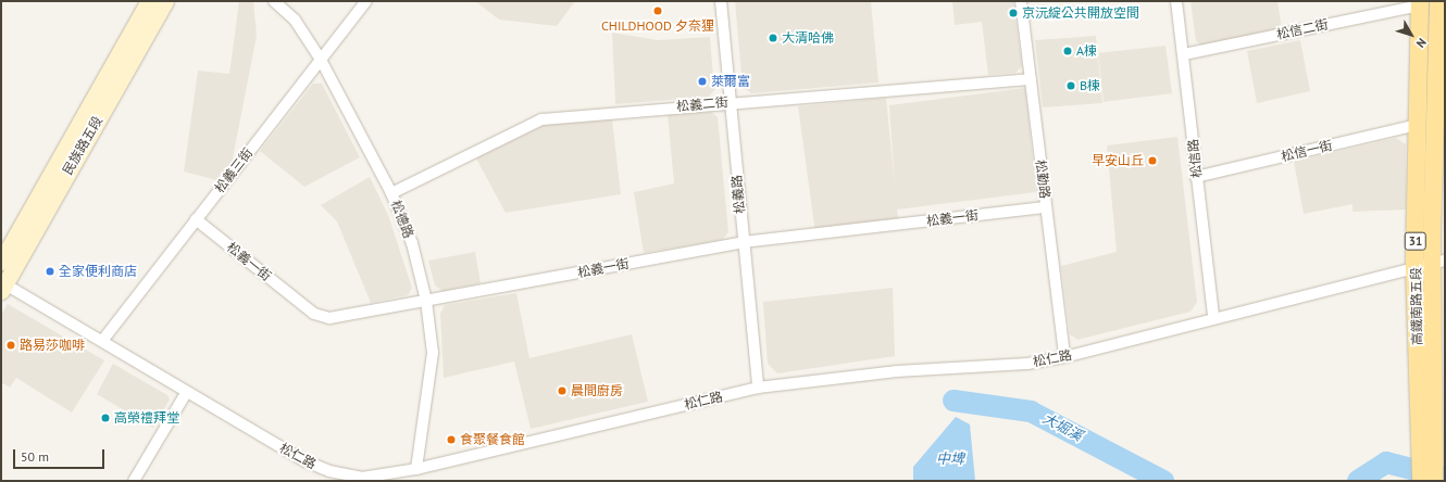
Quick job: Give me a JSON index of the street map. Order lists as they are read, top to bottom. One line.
{"streets":{"main road":["民族路五段","31","高鐵南路五段"],"street":["松信二街","松義二街","松信一街","松信路","松義三街","松勤路","松義路","松義一街","松德路","松仁路"]},"crossings":[["松信二街","松信路"],["松信二街","高鐵南路五段"],["松義二街","松勤路"],["松義二街","松義路"],["松義二街","松德路"],["民族路五段","松仁路"],["松信一街","松信路"],["松信一街","高鐵南路五段"],["松信路","松仁路"],["松義三街","松義一街"],["松義三街","松德路"],["松義三街","松仁路"],["松勤路","松義一街"],["松勤路","松仁路"],["松義路","松義一街"],["松義路","松仁路"],["松義一街","松德路"],["松德路","松仁路"],["高鐵南路五段","松仁路"]],"water":["大堀溪","中埤"],"places":["CHILDHOOD 夕奈狸","京沅綻公共開放空間","大清哈佛","A棟","萊爾富","B棟","早安山丘","全家便利商店","路易莎咖啡","晨間廚房","高榮禮拜堂","食聚餐食館"],"scale_bar":"50 m","north":"bottom right"}
